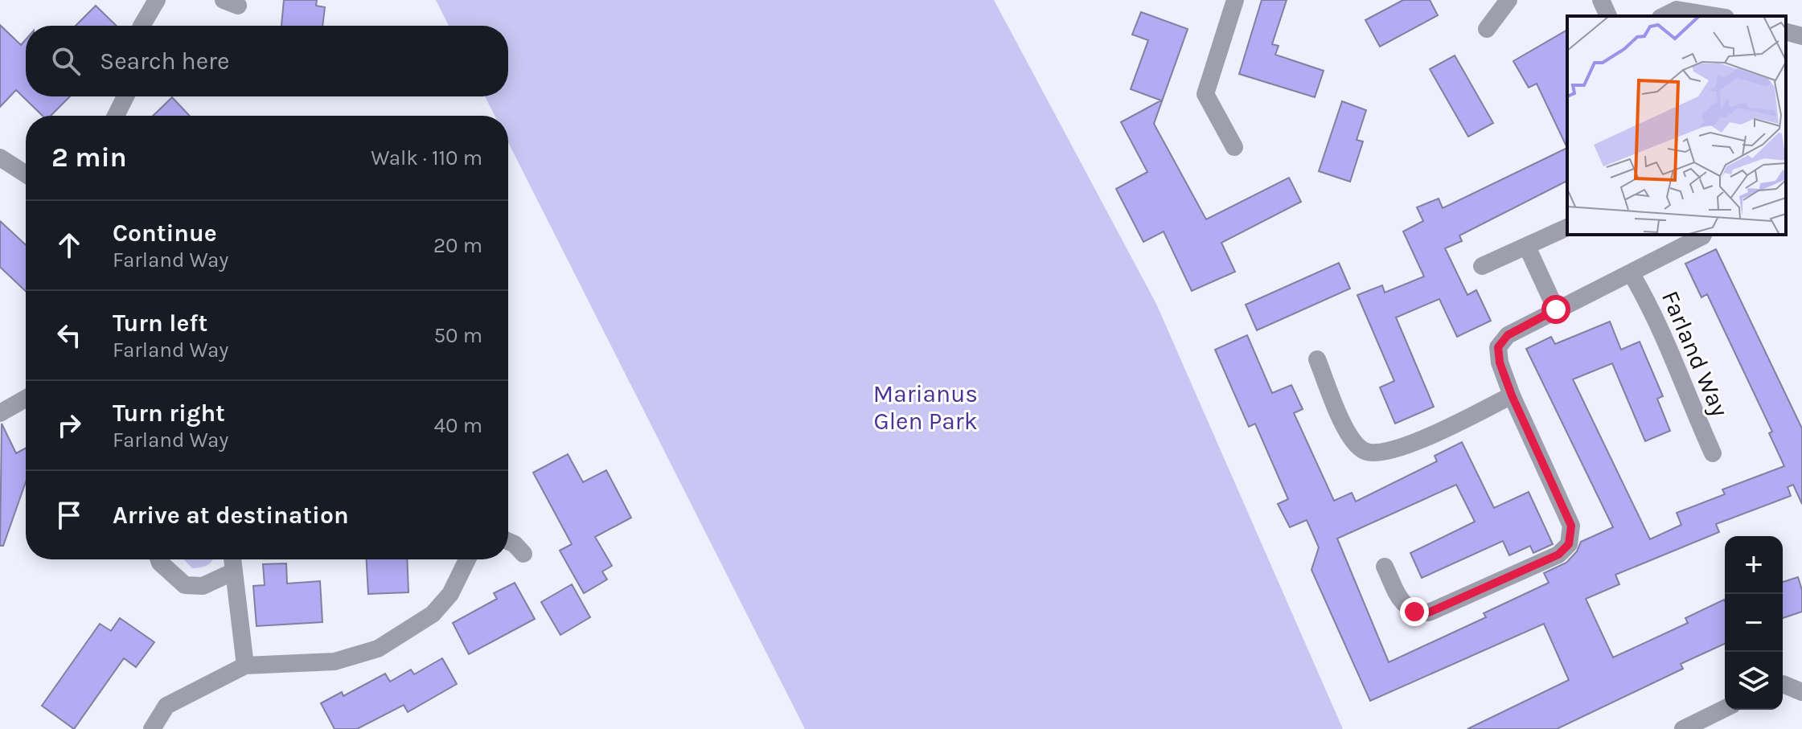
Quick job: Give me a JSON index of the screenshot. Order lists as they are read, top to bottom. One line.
{"streets":{"street":["Farland Way"]},"parks":["Marianus Glen Park"],"page":{"search":"Search here","heading":["2 min","Walk · 110 m"],"list":[["Continue","Farland Way","20 m"],["Turn left","Farland Way","50 m"],["Turn right","Farland Way","40 m"],"Arrive at destination"],"map_buttons":["+","−"]}}
